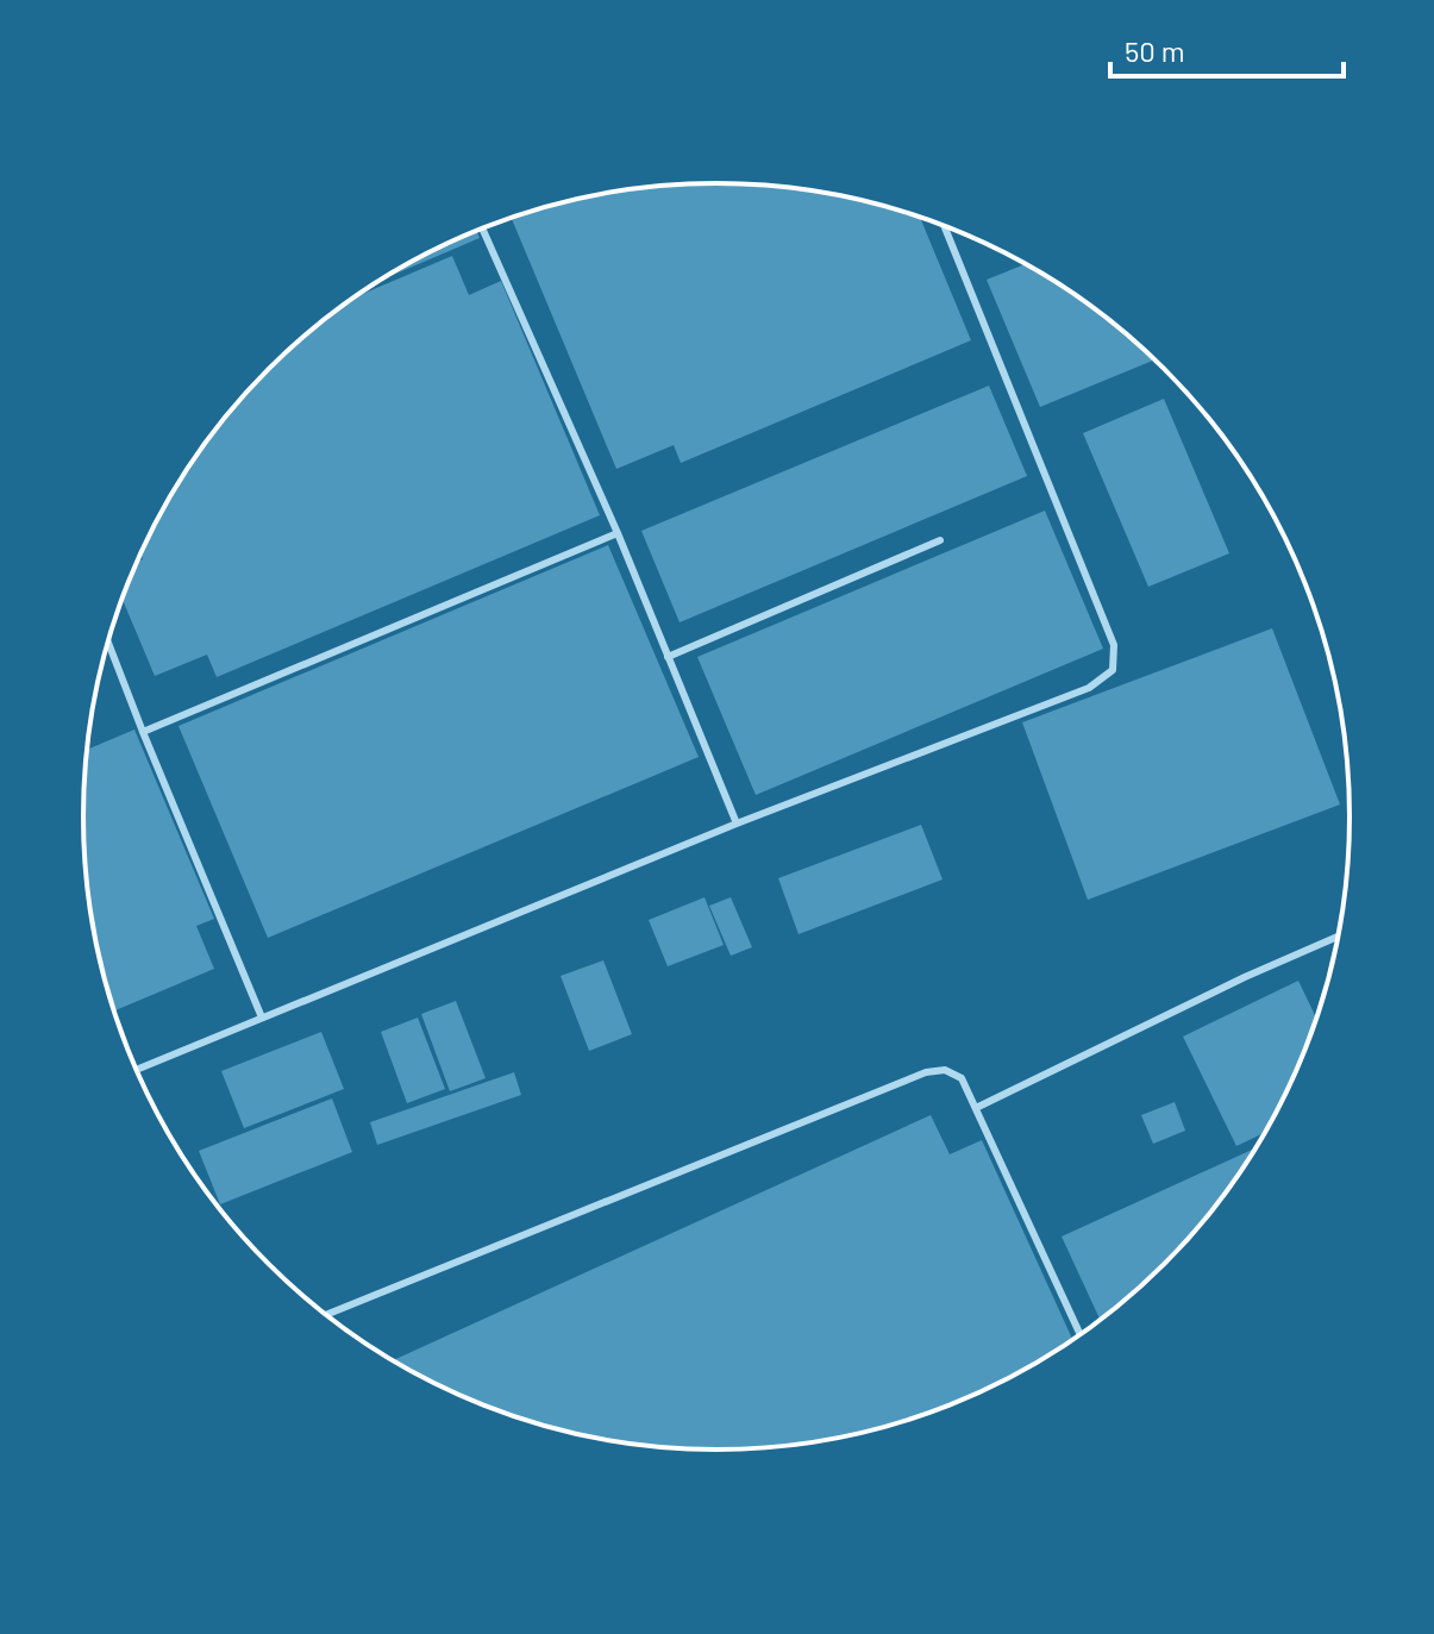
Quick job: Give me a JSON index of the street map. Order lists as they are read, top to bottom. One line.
{"scale_bar":"50 m"}
